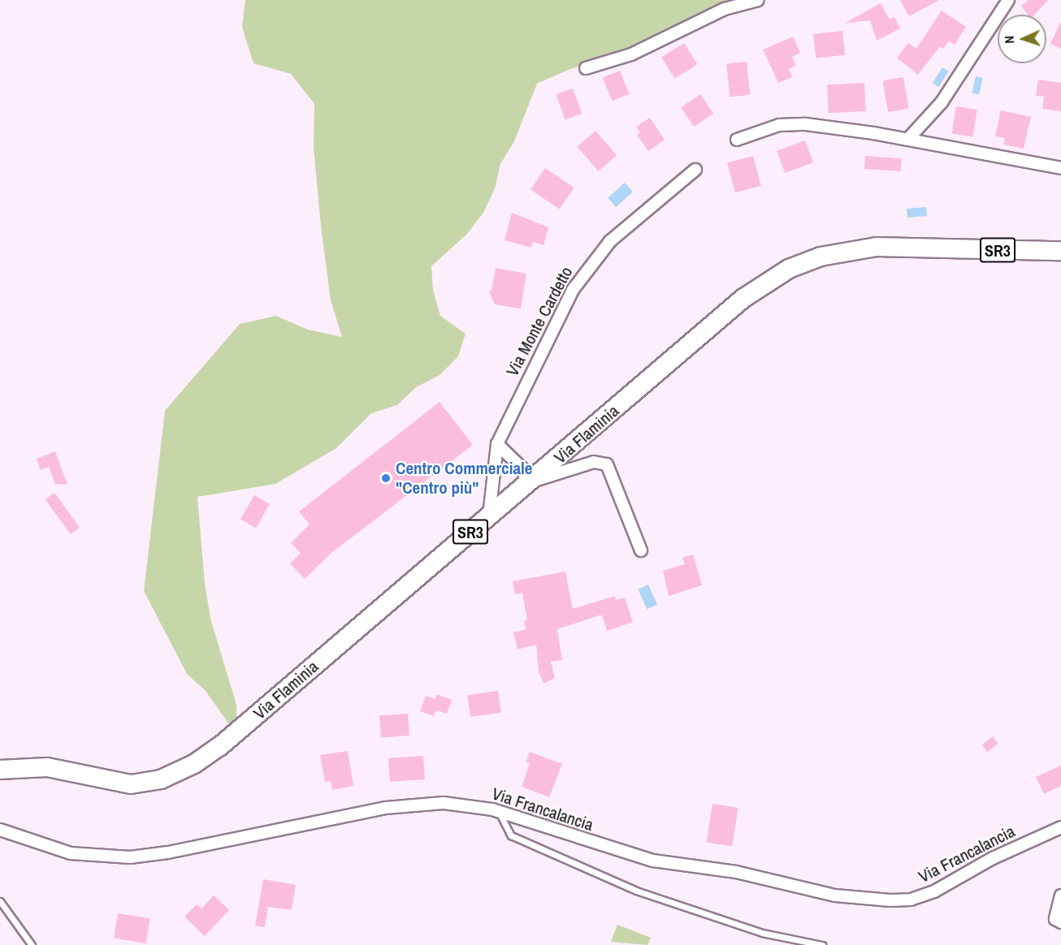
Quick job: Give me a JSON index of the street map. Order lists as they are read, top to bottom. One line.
{"streets":{"main road":["SR3","Via Flaminia"],"street":["Via Monte Cardetto","Via Francalancia"]},"crossings":[["Via Monte Cardetto","Via Flaminia"]],"places":["Centro Commerciale \"Centro più\""],"north":"left"}
